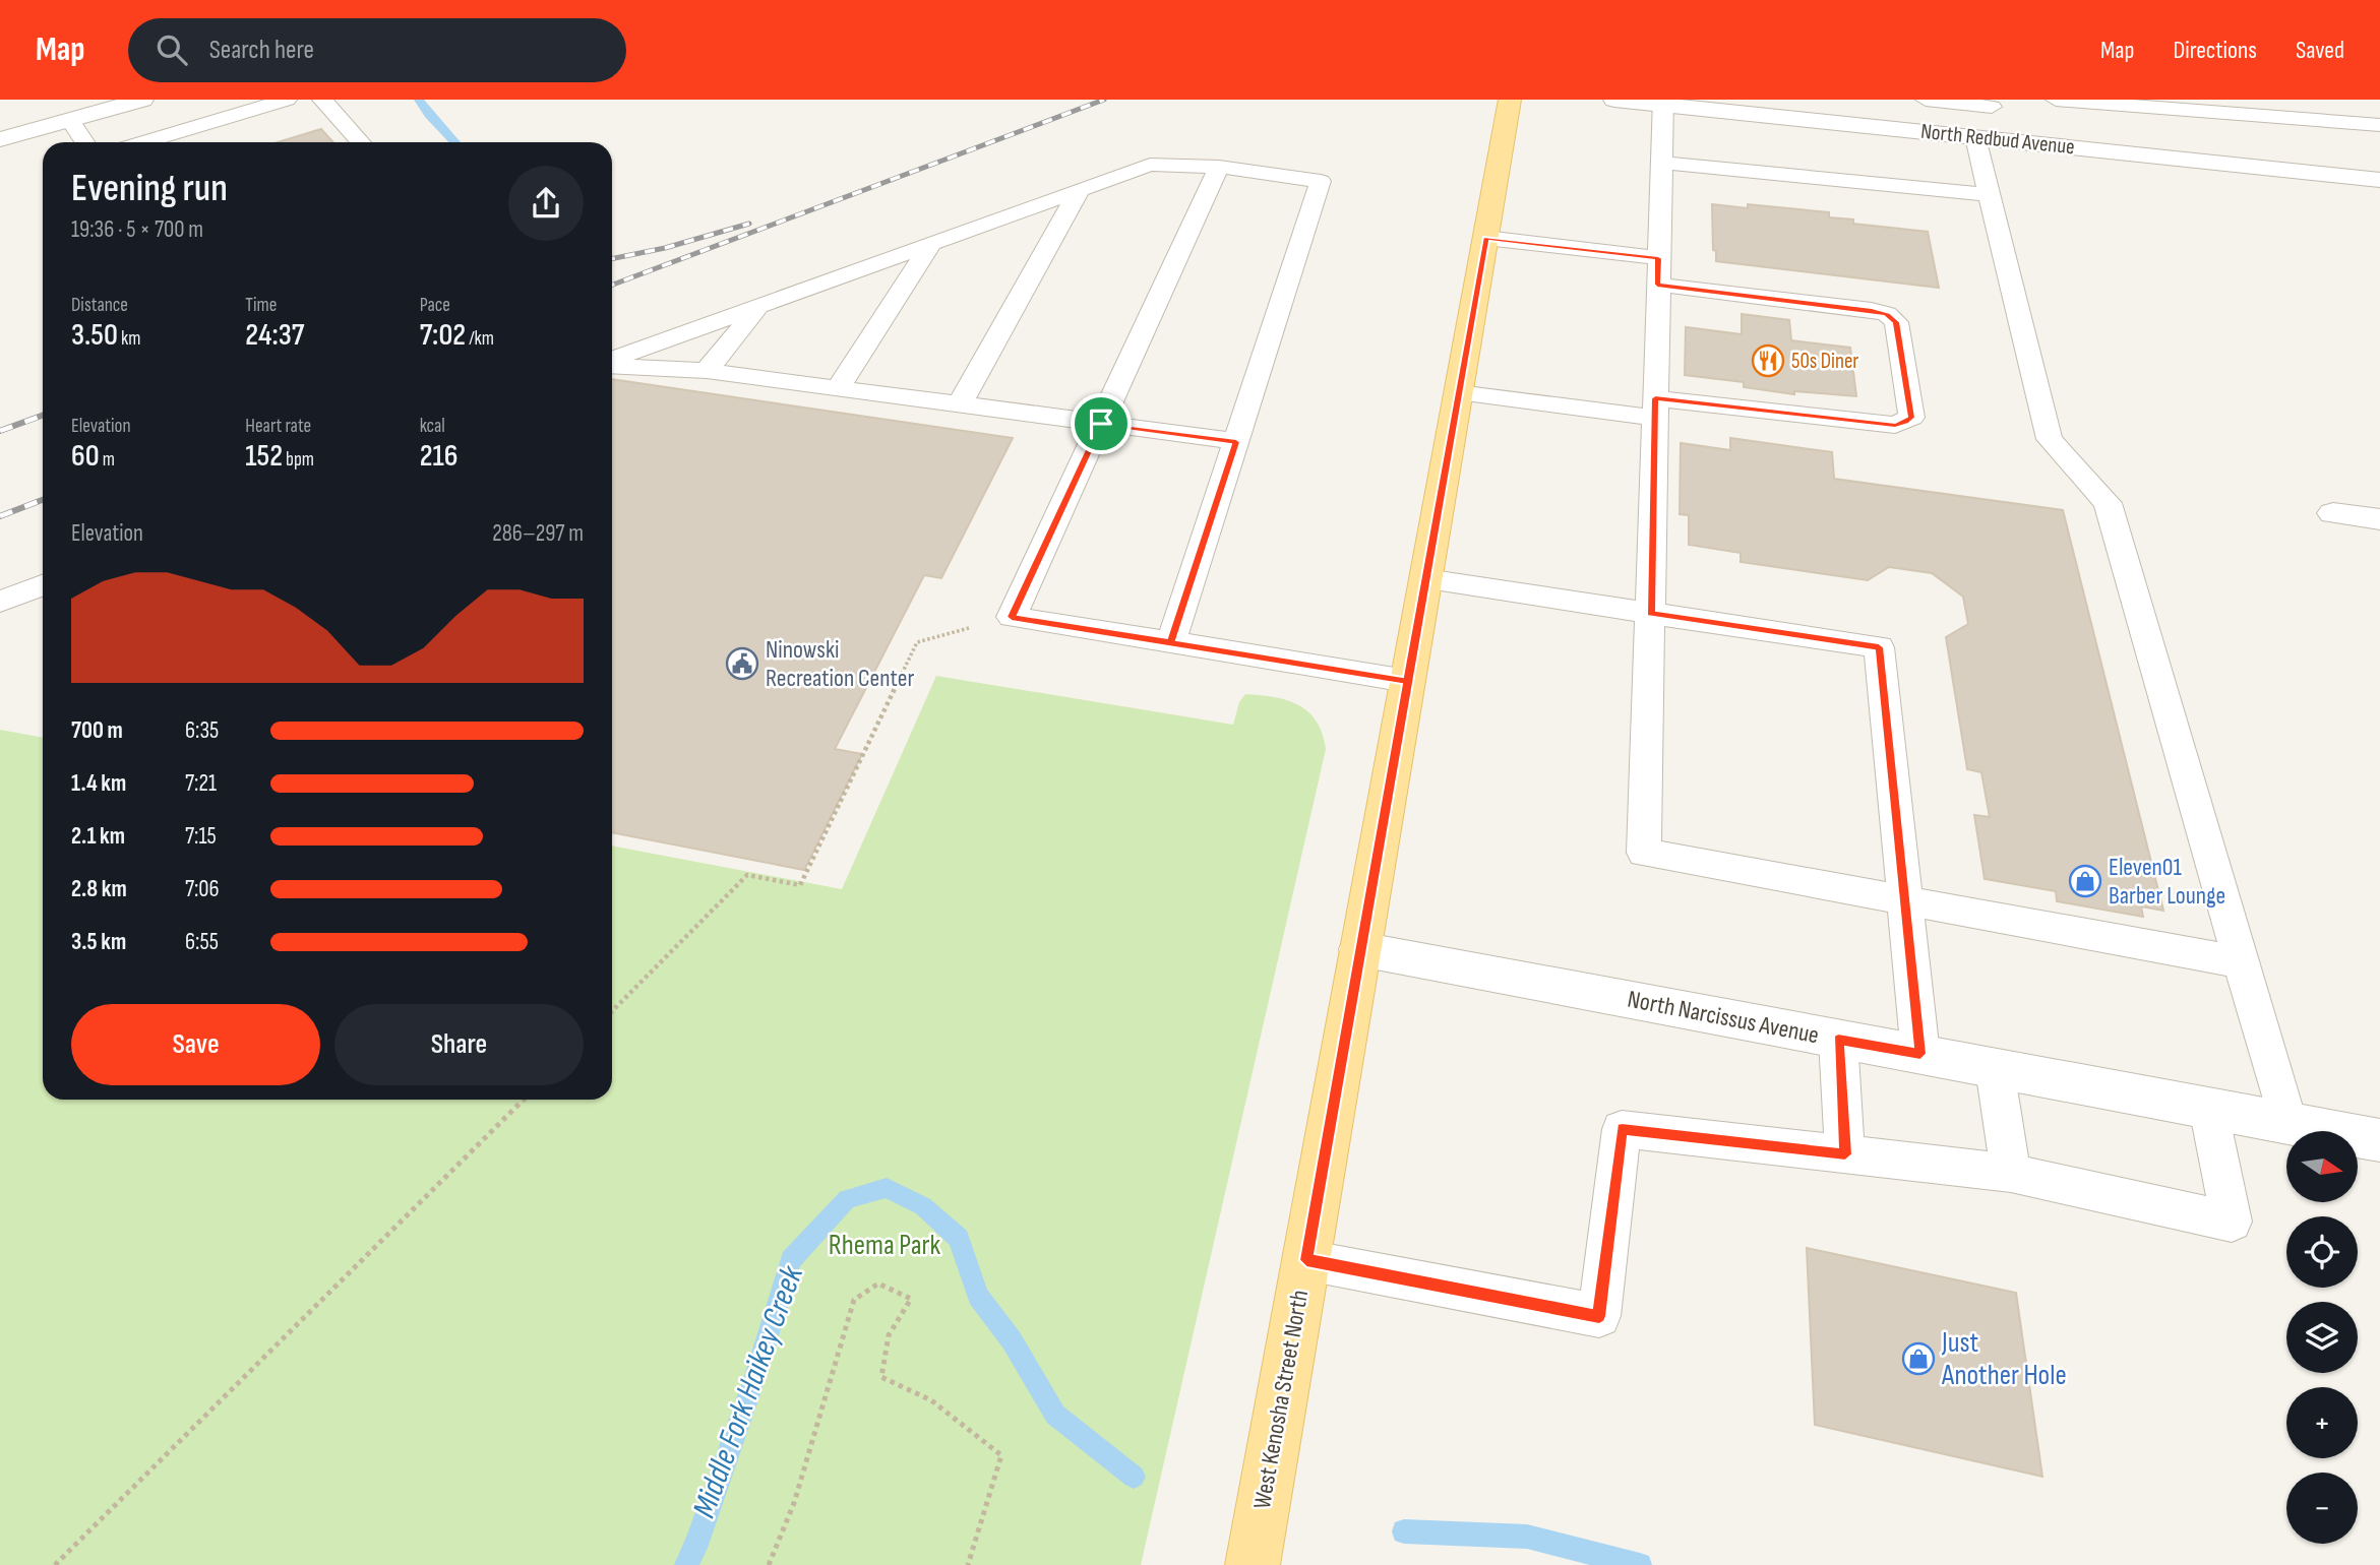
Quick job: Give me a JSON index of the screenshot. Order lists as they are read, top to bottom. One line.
{"streets":{"main road":["West Kenosha Street North"],"street":["North Redbud Avenue","North Narcissus Avenue"]},"crossings":[["North Narcissus Avenue","West Kenosha Street North"]],"water":["Middle Fork Haikey Creek"],"parks":["Rhema Park"],"places":{"restaurant":["50s Diner"],"public building":["Ninowski Recreation Center"],"shop":["Eleven01 Barber Lounge","Just Another Hole"]},"north":"right","page":{"header":"Map","search":"Search here","nav":["Map","Directions","Saved"],"heading":["Evening run","19:36 · 5 × 700 m"],"stats":[["Distance","3.50 km"],["Time","24:37"],["Pace","7:02 /km"],["Elevation","60 m"],["Heart rate","152 bpm"],["kcal","216"]],"chart":["Elevation","286–297 m"],"list":[{"name":"700 m","note":"6:35"},{"name":"1.4 km","note":"7:21"},{"name":"2.1 km","note":"7:15"},{"name":"2.8 km","note":"7:06"},{"name":"3.5 km","note":"6:55"}],"buttons":["Save","Share"],"map_buttons":["+","−"]}}
